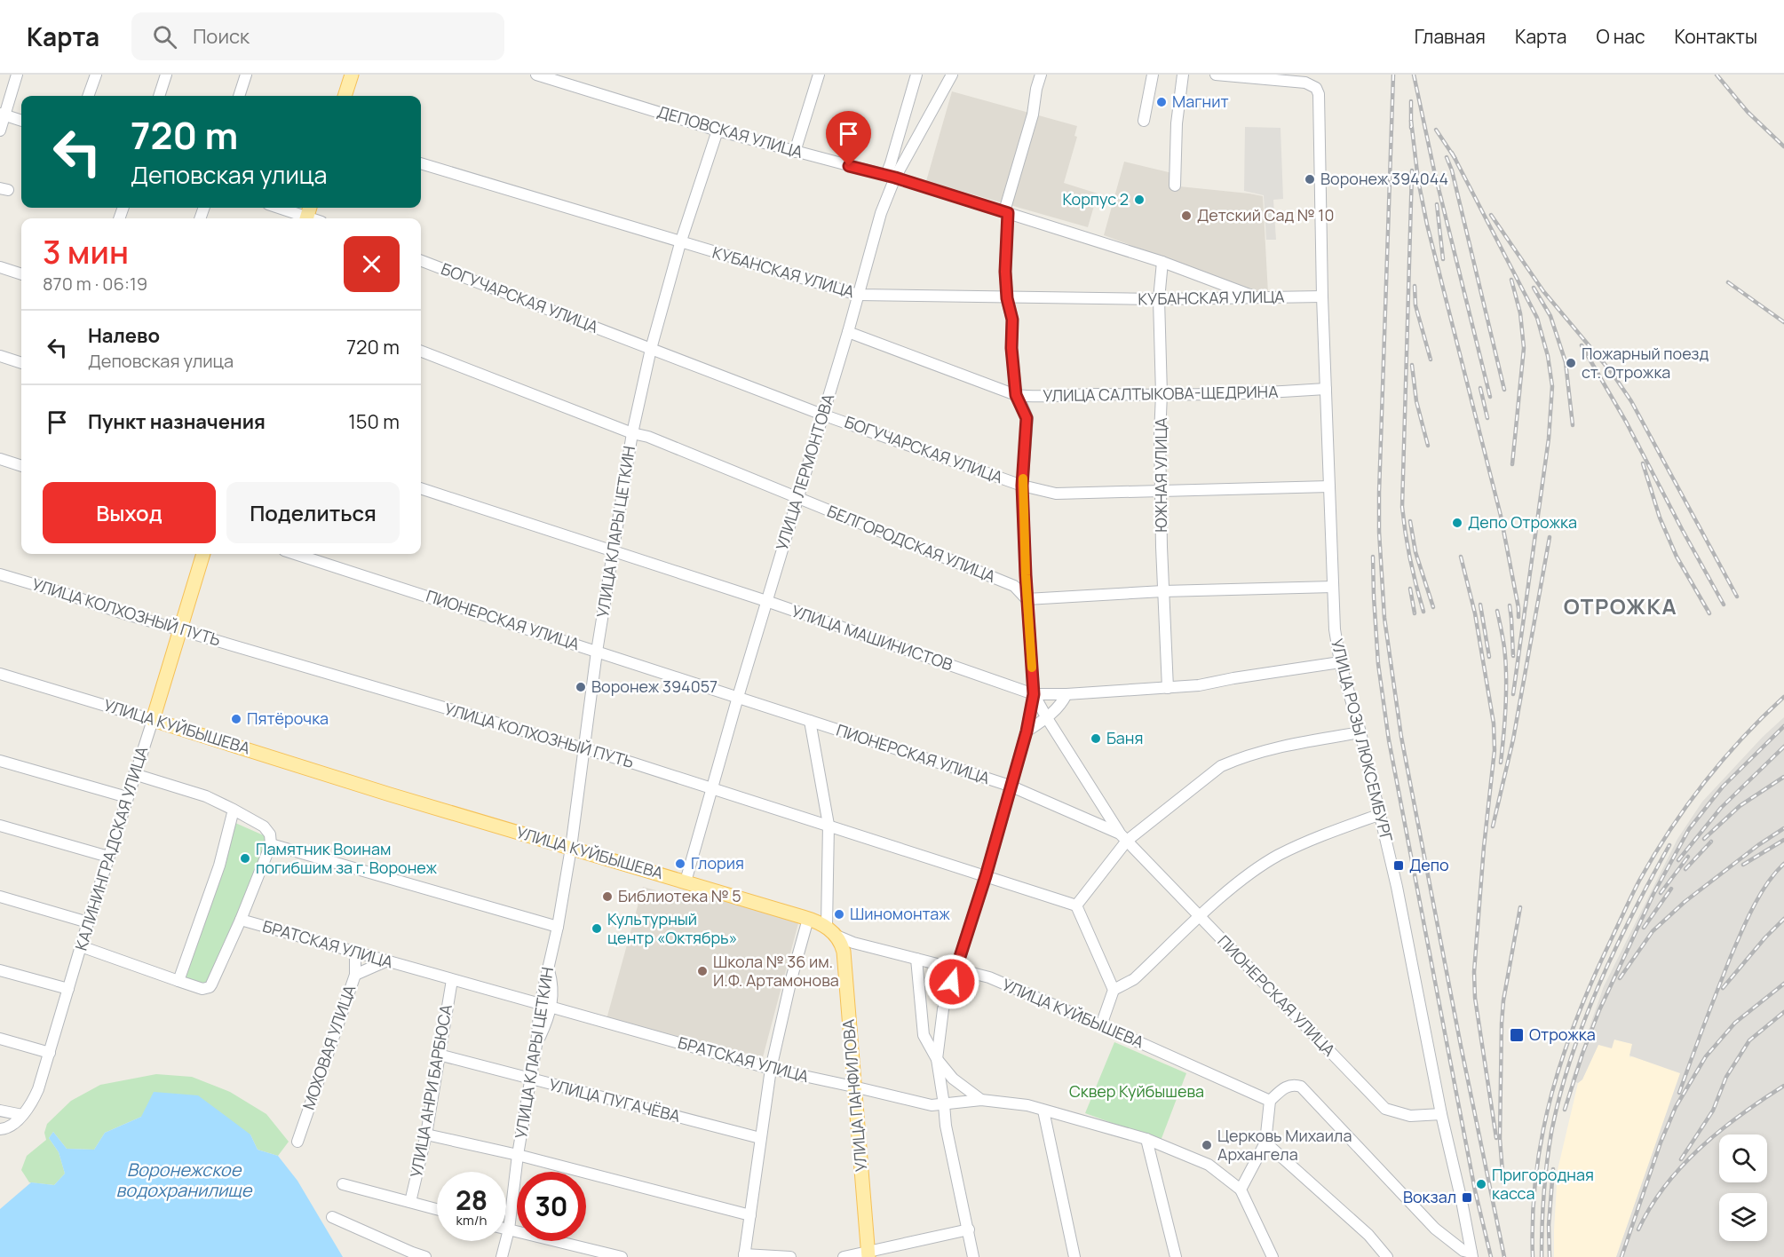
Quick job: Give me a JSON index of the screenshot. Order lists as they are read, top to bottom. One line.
{"streets":{"main road":["УЛИЦА КУЙБЫШЕВА","КАЛИНИНГРАДСКАЯ УЛИЦА","УЛИЦА ПАНФИЛОВА"],"street":["ДЕПОВСКАЯ УЛИЦА","КУБАНСКАЯ УЛИЦА","БОГУЧАРСКАЯ УЛИЦА","УЛИЦА САЛТЫКОВА-ЩЕДРИНА","УЛИЦА ЛЕРМОНТОВА","ЮЖНАЯ УЛИЦА","УЛИЦА КЛАРЫ ЦЕТКИН","БЕЛГОРОДСКАЯ УЛИЦА","УЛИЦА КОЛХОЗНЫЙ ПУТЬ","ПИОНЕРСКАЯ УЛИЦА","УЛИЦА МАШИНИСТОВ","УЛИЦА РОЗЫ ЛЮКСЕМБУРГ","БРАТСКАЯ УЛИЦА","МОХОВАЯ УЛИЦА","УЛИЦА АНРИ БАРБЮСА","УЛИЦА ПУГАЧЁВА"]},"crossings":[["ДЕПОВСКАЯ УЛИЦА","КУБАНСКАЯ УЛИЦА"],["ДЕПОВСКАЯ УЛИЦА","УЛИЦА ЛЕРМОНТОВА"],["ДЕПОВСКАЯ УЛИЦА","ЮЖНАЯ УЛИЦА"],["ДЕПОВСКАЯ УЛИЦА","УЛИЦА КЛАРЫ ЦЕТКИН"],["КУБАНСКАЯ УЛИЦА","УЛИЦА ЛЕРМОНТОВА"],["КУБАНСКАЯ УЛИЦА","ЮЖНАЯ УЛИЦА"],["КУБАНСКАЯ УЛИЦА","УЛИЦА КЛАРЫ ЦЕТКИН"],["КУБАНСКАЯ УЛИЦА","УЛИЦА РОЗЫ ЛЮКСЕМБУРГ"],["БОГУЧАРСКАЯ УЛИЦА","УЛИЦА ЛЕРМОНТОВА"],["БОГУЧАРСКАЯ УЛИЦА","ЮЖНАЯ УЛИЦА"],["БОГУЧАРСКАЯ УЛИЦА","УЛИЦА КЛАРЫ ЦЕТКИН"],["БОГУЧАРСКАЯ УЛИЦА","УЛИЦА РОЗЫ ЛЮКСЕМБУРГ"],["УЛИЦА САЛТЫКОВА-ЩЕДРИНА","УЛИЦА ЛЕРМОНТОВА"],["УЛИЦА САЛТЫКОВА-ЩЕДРИНА","ЮЖНАЯ УЛИЦА"],["УЛИЦА САЛТЫКОВА-ЩЕДРИНА","УЛИЦА РОЗЫ ЛЮКСЕМБУРГ"],["УЛИЦА ЛЕРМОНТОВА","БЕЛГОРОДСКАЯ УЛИЦА"],["УЛИЦА ЛЕРМОНТОВА","УЛИЦА КОЛХОЗНЫЙ ПУТЬ"],["УЛИЦА ЛЕРМОНТОВА","ПИОНЕРСКАЯ УЛИЦА"],["УЛИЦА ЛЕРМОНТОВА","УЛИЦА МАШИНИСТОВ"],["УЛИЦА ЛЕРМОНТОВА","УЛИЦА КУЙБЫШЕВА"],["ЮЖНАЯ УЛИЦА","УЛИЦА МАШИНИСТОВ"],["УЛИЦА КЛАРЫ ЦЕТКИН","БЕЛГОРОДСКАЯ УЛИЦА"],["УЛИЦА КЛАРЫ ЦЕТКИН","УЛИЦА КОЛХОЗНЫЙ ПУТЬ"],["УЛИЦА КЛАРЫ ЦЕТКИН","ПИОНЕРСКАЯ УЛИЦА"],["УЛИЦА КЛАРЫ ЦЕТКИН","УЛИЦА МАШИНИСТОВ"],["УЛИЦА КЛАРЫ ЦЕТКИН","УЛИЦА КУЙБЫШЕВА"],["УЛИЦА КЛАРЫ ЦЕТКИН","БРАТСКАЯ УЛИЦА"],["УЛИЦА КЛАРЫ ЦЕТКИН","УЛИЦА ПУГАЧЁВА"],["УЛИЦА КОЛХОЗНЫЙ ПУТЬ","КАЛИНИНГРАДСКАЯ УЛИЦА"],["УЛИЦА КОЛХОЗНЫЙ ПУТЬ","УЛИЦА ПАНФИЛОВА"],["ПИОНЕРСКАЯ УЛИЦА","УЛИЦА РОЗЫ ЛЮКСЕМБУРГ"],["ПИОНЕРСКАЯ УЛИЦА","УЛИЦА ПАНФИЛОВА"],["УЛИЦА МАШИНИСТОВ","УЛИЦА РОЗЫ ЛЮКСЕМБУРГ"],["УЛИЦА КУЙБЫШЕВА","КАЛИНИНГРАДСКАЯ УЛИЦА"],["УЛИЦА КУЙБЫШЕВА","УЛИЦА ПАНФИЛОВА"],["БРАТСКАЯ УЛИЦА","МОХОВАЯ УЛИЦА"],["БРАТСКАЯ УЛИЦА","УЛИЦА АНРИ БАРБЮСА"],["БРАТСКАЯ УЛИЦА","УЛИЦА ПАНФИЛОВА"],["УЛИЦА АНРИ БАРБЮСА","УЛИЦА ПУГАЧЁВА"]],"districts":["ОТРОЖКА"],"water":["Воронежское водохранилище"],"parks":["Сквер Куйбышева"],"places":{"other":["Магнит","Воронеж 394044","Корпус 2","Детский Сад № 10","Пожарный поезд ст. Отрожка","Депо Отрожка","Воронеж 394057","Пятёрочка","Баня","Памятник Воинам погибшим за г. Воронеж","Глория","Библиотека № 5","Шиномонтаж","Культурный центр «Октябрь»","Школа № 36 им. И.Ф. Артамонова","Церковь Михаила Архангела","Пригородная касса"],"transit":["Депо","Отрожка","Вокзал"]},"page":{"header":"Карта","search":"Поиск","nav":["Главная","Карта","О нас","Контакты"],"turn":["720 m","Деповская улица"],"heading":["3 мин","870 m · 06:19"],"list":[{"name":"Налево","note":"Деповская улица","value":"720 m"},{"name":"Пункт назначения","value":"150 m"}],"buttons":["Выход","Поделиться"],"speed":"28 km/h","limit":"30"}}
